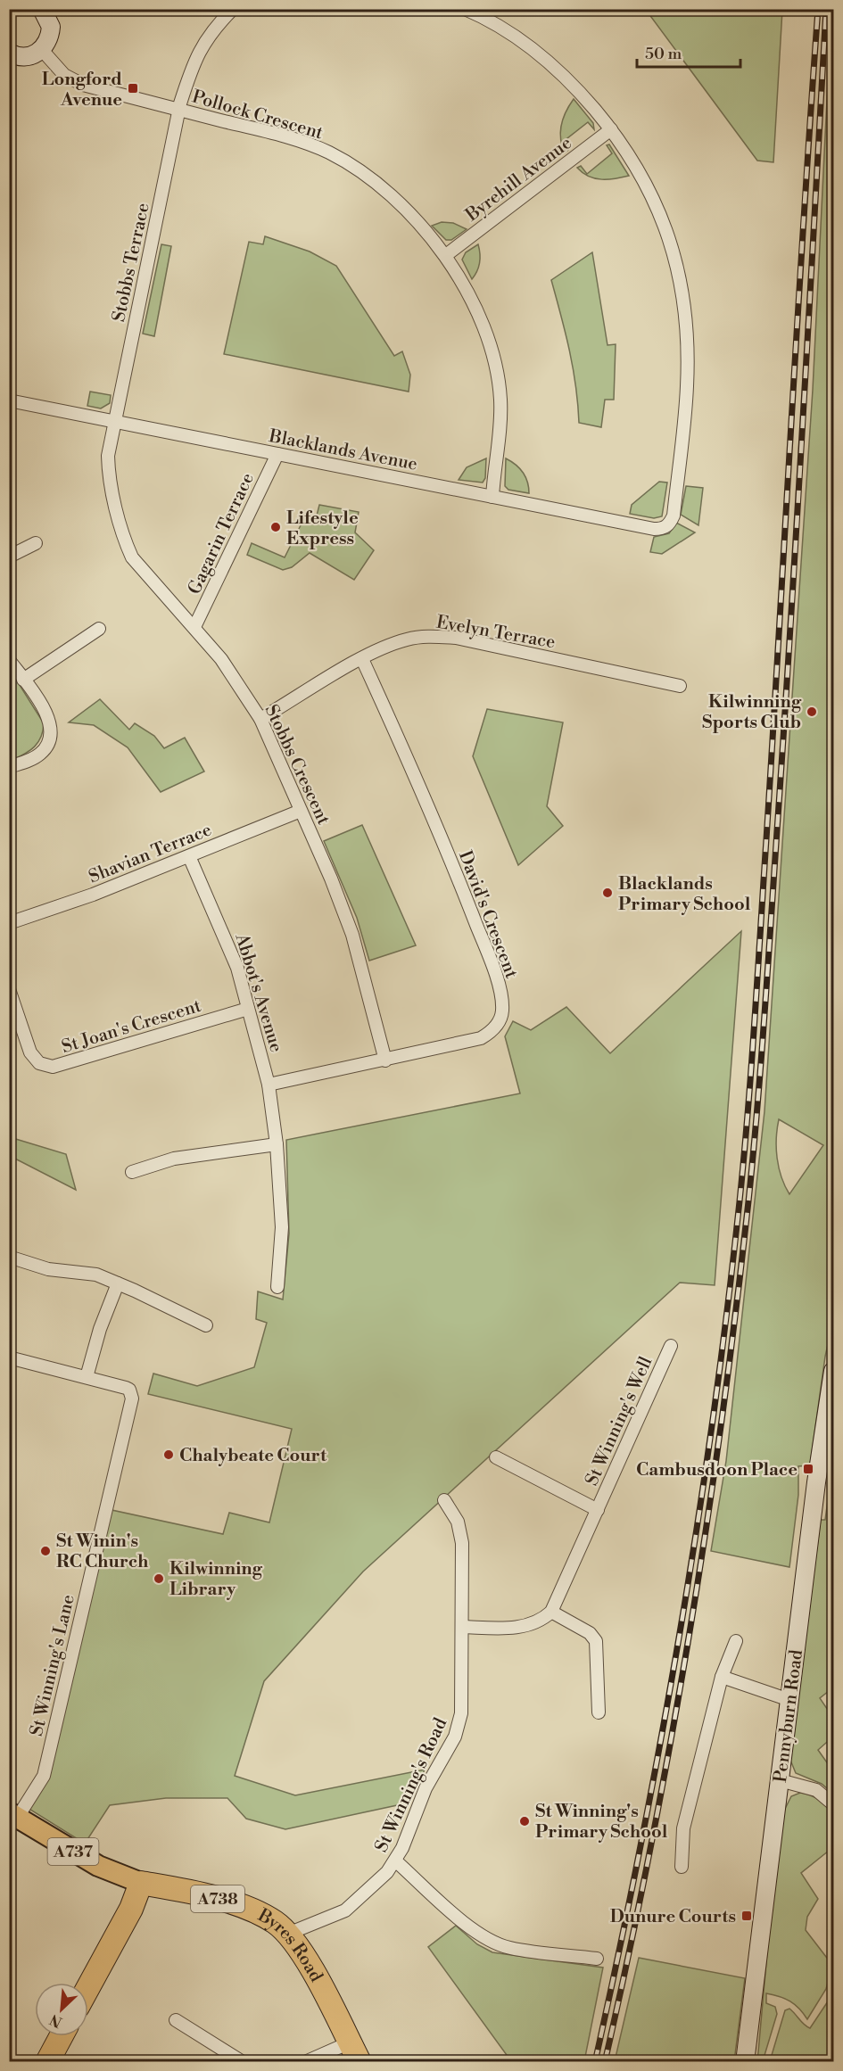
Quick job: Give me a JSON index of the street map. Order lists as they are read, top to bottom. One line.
{"streets":{"highway":["A738","Byres Road"],"main road":["A737"],"street":["Pollock Crescent","Byrehill Avenue","Stobbs Terrace","Blacklands Avenue","Gagarin Terrace","Evelyn Terrace","Stobbs Crescent","Shavian Terrace","David's Crescent","Abbot's Avenue","St Joan's Crescent","St Winning's Well","St Winning's Lane","Pennyburn Road","St Winning's Road"]},"crossings":[["Pollock Crescent","Byrehill Avenue"],["Pollock Crescent","Stobbs Terrace"],["Pollock Crescent","Blacklands Avenue"],["Byrehill Avenue","Blacklands Avenue"],["Stobbs Terrace","Blacklands Avenue"],["Stobbs Terrace","Stobbs Crescent"],["Blacklands Avenue","Gagarin Terrace"],["Blacklands Avenue","Stobbs Crescent"],["Gagarin Terrace","Stobbs Crescent"],["Evelyn Terrace","Stobbs Crescent"],["Evelyn Terrace","David's Crescent"],["Stobbs Crescent","Shavian Terrace"],["Stobbs Crescent","David's Crescent"],["Shavian Terrace","Abbot's Avenue"],["David's Crescent","Abbot's Avenue"],["Abbot's Avenue","St Joan's Crescent"],["St Winning's Lane","A737"],["St Winning's Road","Byres Road"],["A737","Byres Road"]],"places":{"transit":["Longford Avenue","Cambusdoon Place","Dunure Courts"],"other":["Lifestyle Express","Kilwinning Sports Club","Blacklands Primary School","Chalybeate Court","St Winin's RC Church","Kilwinning Library","St Winning's Primary School"]},"scale_bar":"50 m","north":"bottom left"}
